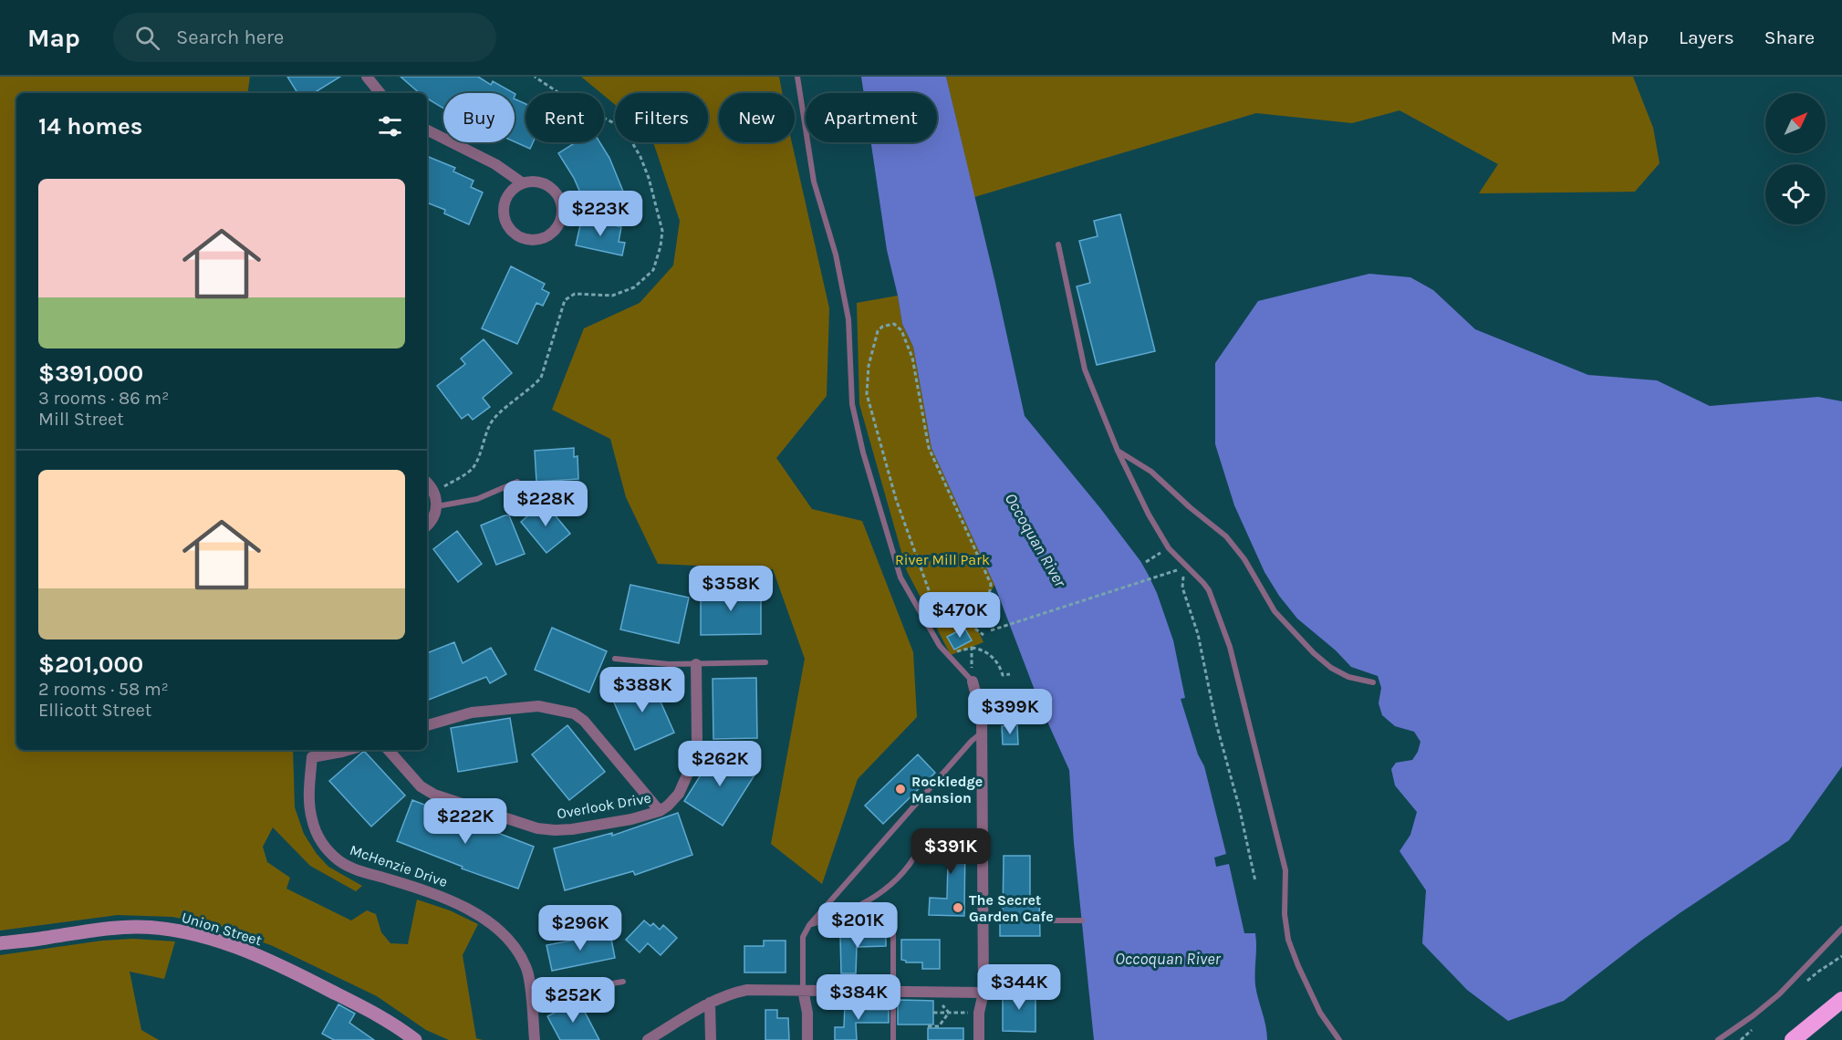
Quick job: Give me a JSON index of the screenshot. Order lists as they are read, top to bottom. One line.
{"streets":{"street":["Overlook Drive","McHenzie Drive","Union Street"]},"water":["Occoquan River"],"parks":["River Mill Park"],"places":["Rockledge Mansion","The Secret Garden Cafe"],"north":"top right","page":{"header":"Map","search":"Search here","nav":["Map","Layers","Share"],"chip":["Buy","Rent","Filters","New","Apartment"],"heading":"14 homes","list":[{"name":"$391,000","note":"3 rooms · 86 m² · Mill Street"},{"name":"$201,000","note":"2 rooms · 58 m² · Ellicott Street"}],"price":["$223K","$228K","$358K","$470K","$388K","$399K","$262K","$222K","$391K","$201K","$296K","$344K","$384K","$252K"]}}
